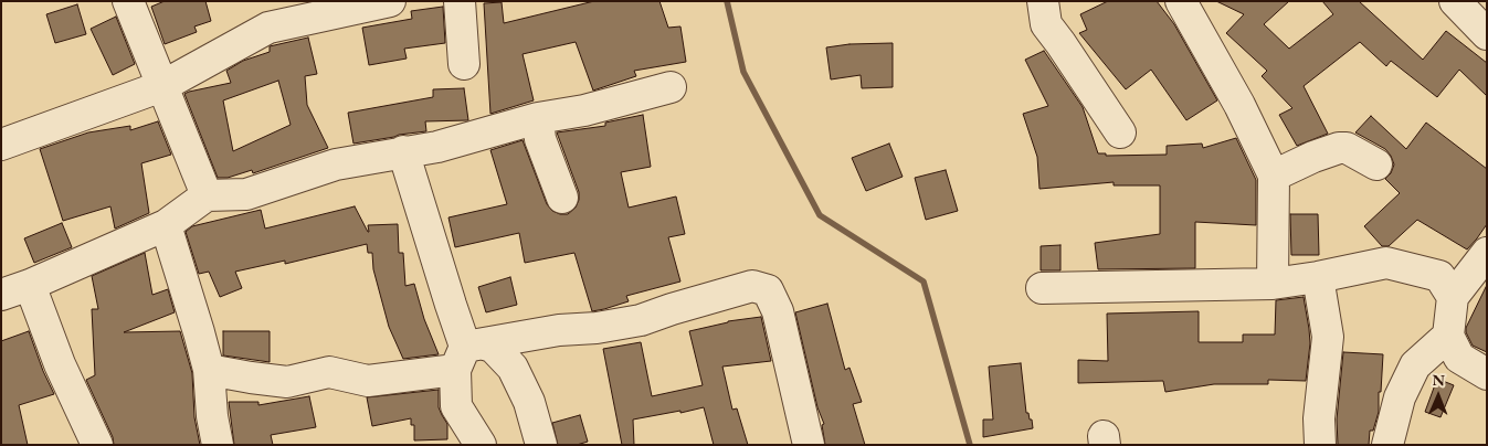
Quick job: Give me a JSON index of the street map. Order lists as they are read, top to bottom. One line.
{"north":"top"}
